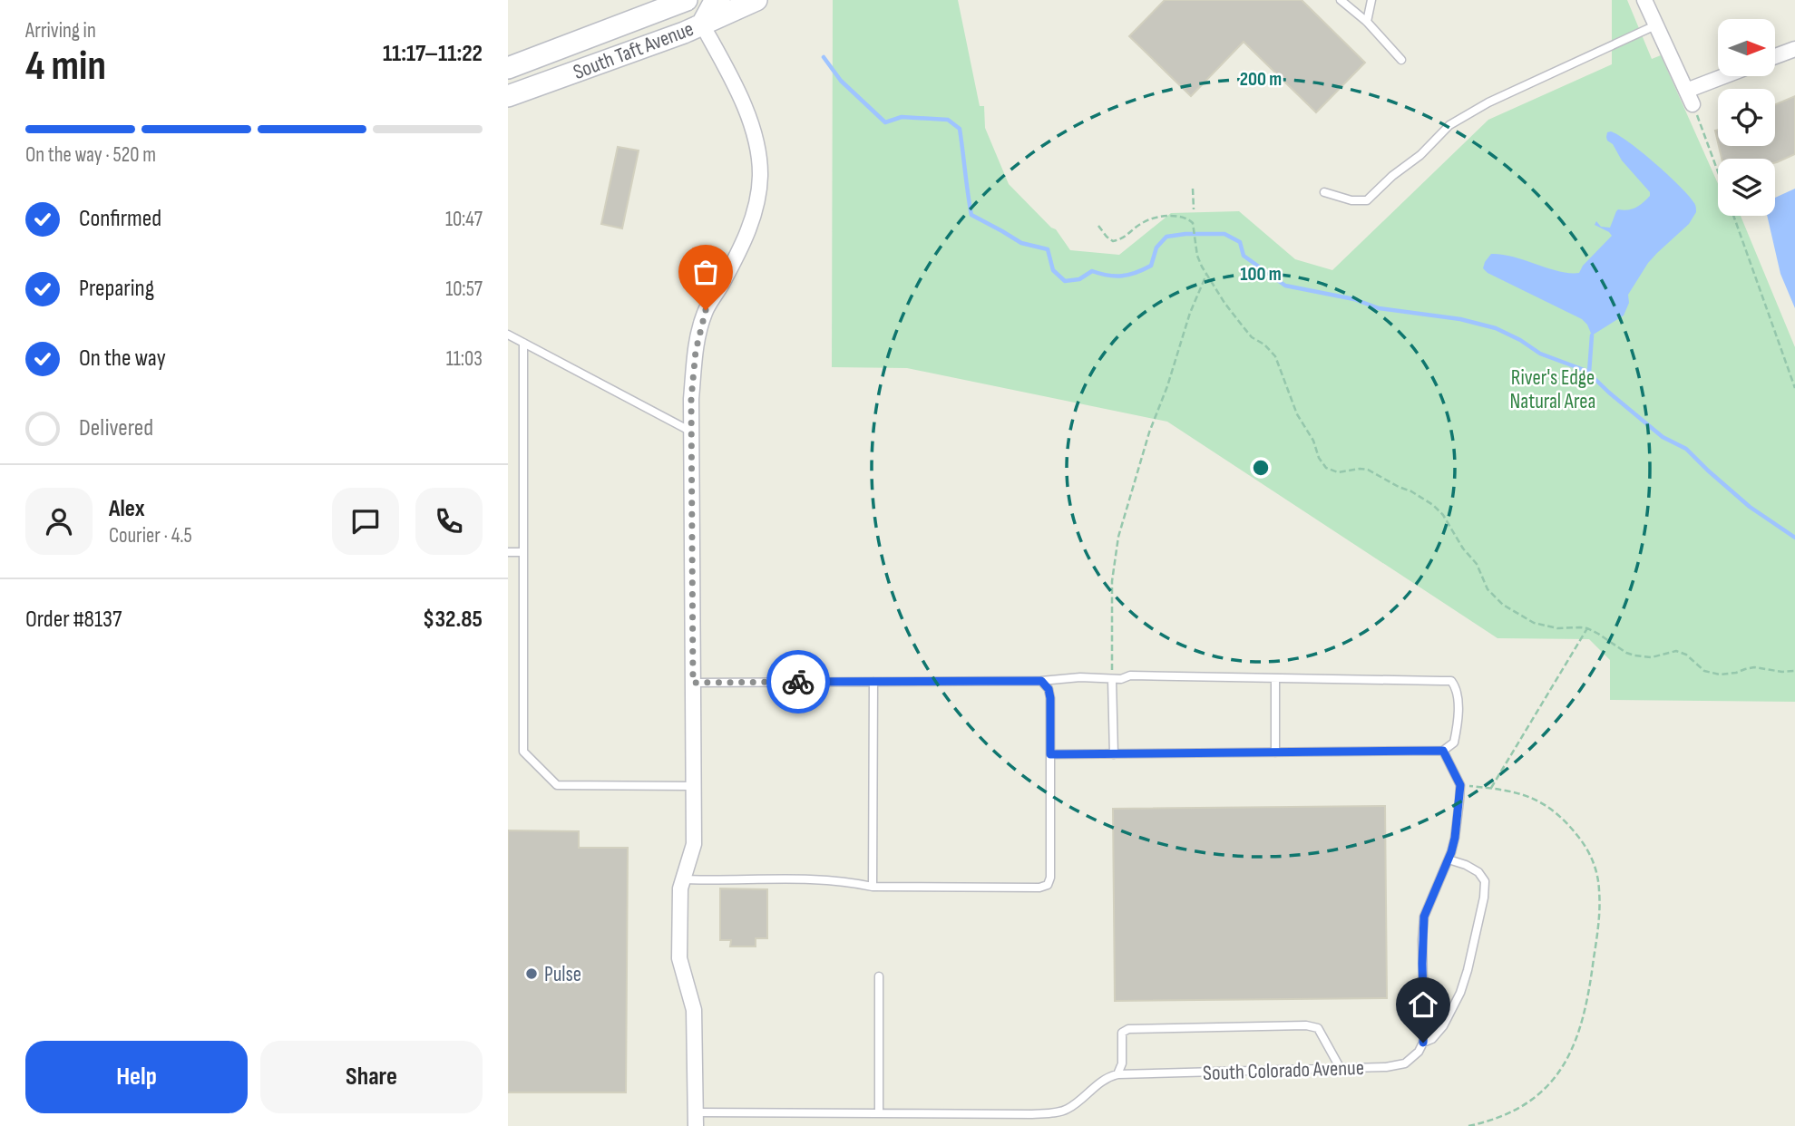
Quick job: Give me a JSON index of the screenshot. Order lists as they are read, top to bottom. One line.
{"streets":{"main road":["South Taft Avenue"],"lane":["South Colorado Avenue"]},"parks":["River's Edge Natural Area"],"places":["Pulse"],"north":"right","page":{"heading":["4 min","Arriving in","11:17–11:22"],"panel":["Alex","Courier · 4.5","Order #8137","$32.85"],"bar":"On the way · 520 m","list":[["Confirmed","10:47"],["Preparing","10:57"],["On the way","11:03"],"Delivered"],"buttons":["Help","Share"]},"rings":["200 m","100 m"]}
